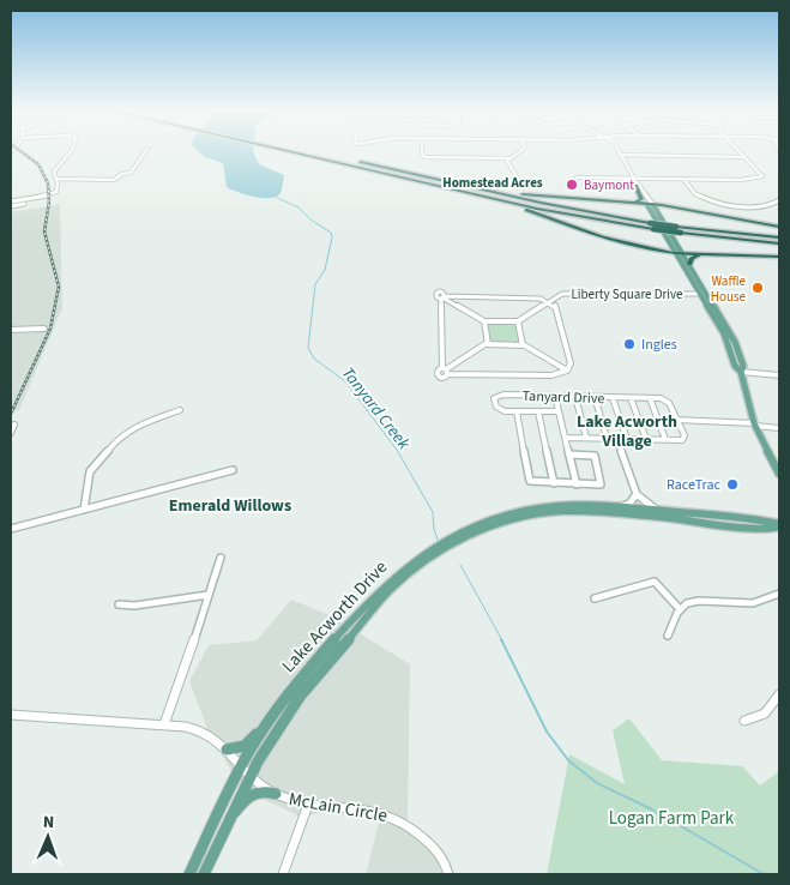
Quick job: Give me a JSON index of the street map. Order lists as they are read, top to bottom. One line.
{"streets":{"main road":["Lake Acworth Drive"],"street":["Liberty Square Drive","Tanyard Drive","McLain Circle"]},"crossings":[["Lake Acworth Drive","McLain Circle"]],"districts":["Homestead Acres","Lake Acworth Village","Emerald Willows"],"water":["Tanyard Creek"],"parks":["Logan Farm Park"],"places":["Baymont","Waffle House","Ingles","RaceTrac"],"north":"top"}
